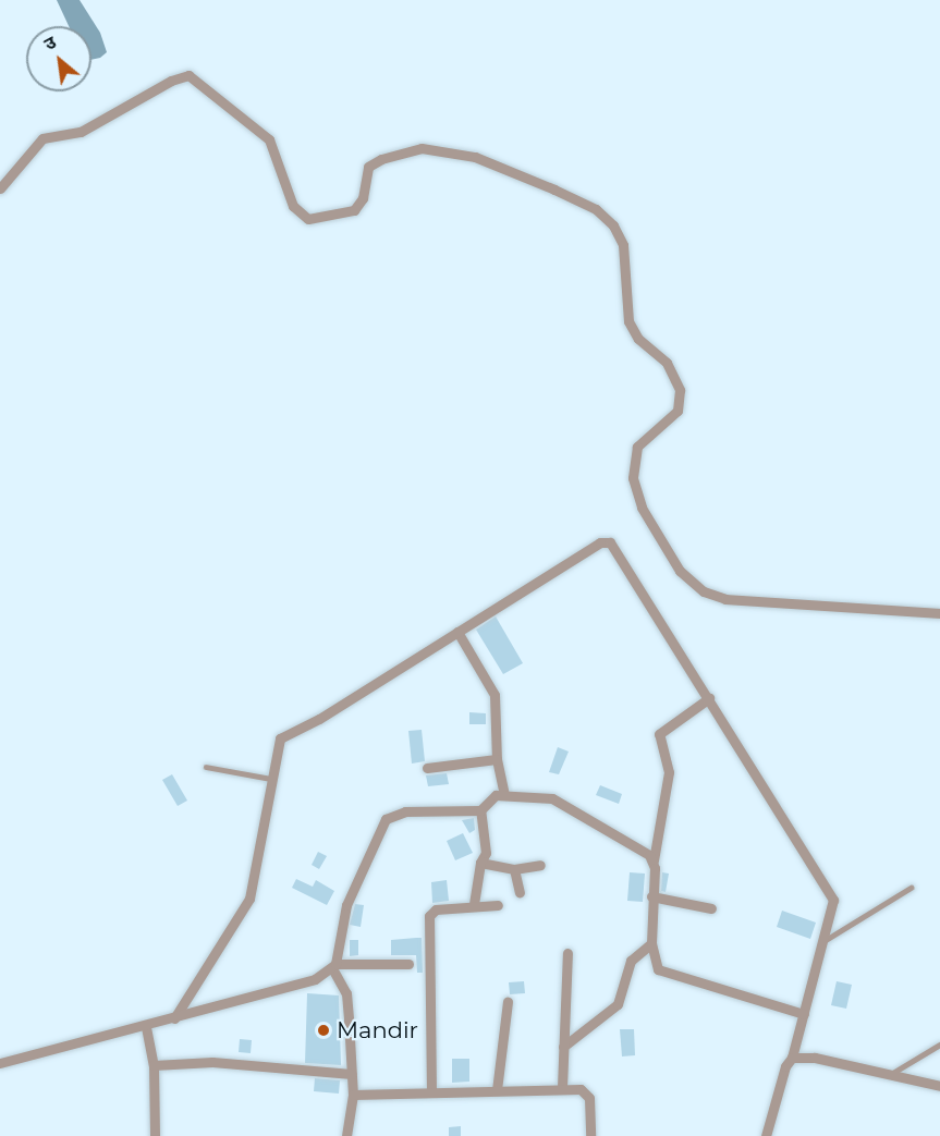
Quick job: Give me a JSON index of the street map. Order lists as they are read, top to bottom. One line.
{"places":["Mandir"],"north":"top left"}
